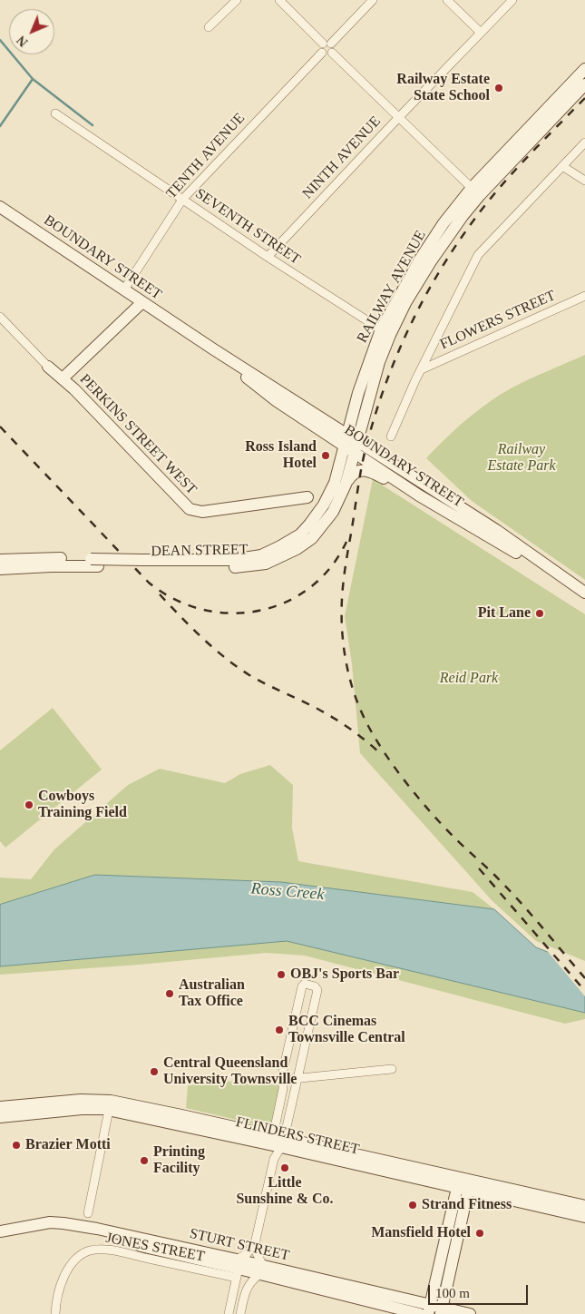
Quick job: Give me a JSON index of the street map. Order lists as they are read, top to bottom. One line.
{"streets":{"main road":["BOUNDARY STREET","RAILWAY AVENUE","PERKINS STREET WEST","DEAN STREET","FLINDERS STREET","STURT STREET"],"street":["TENTH AVENUE","NINTH AVENUE","SEVENTH STREET","FLOWERS STREET","JONES STREET"]},"crossings":[["TENTH AVENUE","SEVENTH STREET"],["TENTH AVENUE","BOUNDARY STREET"],["NINTH AVENUE","SEVENTH STREET"],["SEVENTH STREET","RAILWAY AVENUE"],["BOUNDARY STREET","RAILWAY AVENUE"],["BOUNDARY STREET","DEAN STREET"],["RAILWAY AVENUE","DEAN STREET"],["STURT STREET","JONES STREET"]],"water":["Ross Creek"],"parks":["Railway Estate Park","Reid Park"],"places":["Railway Estate State School","Ross Island Hotel","Pit Lane","Cowboys Training Field","OBJ's Sports Bar","Australian Tax Office","BCC Cinemas Townsville Central","Central Queensland University Townsville","Brazier Motti","Printing Facility","Little Sunshine & Co.","Strand Fitness","Mansfield Hotel"],"scale_bar":"100 m","north":"bottom left"}
